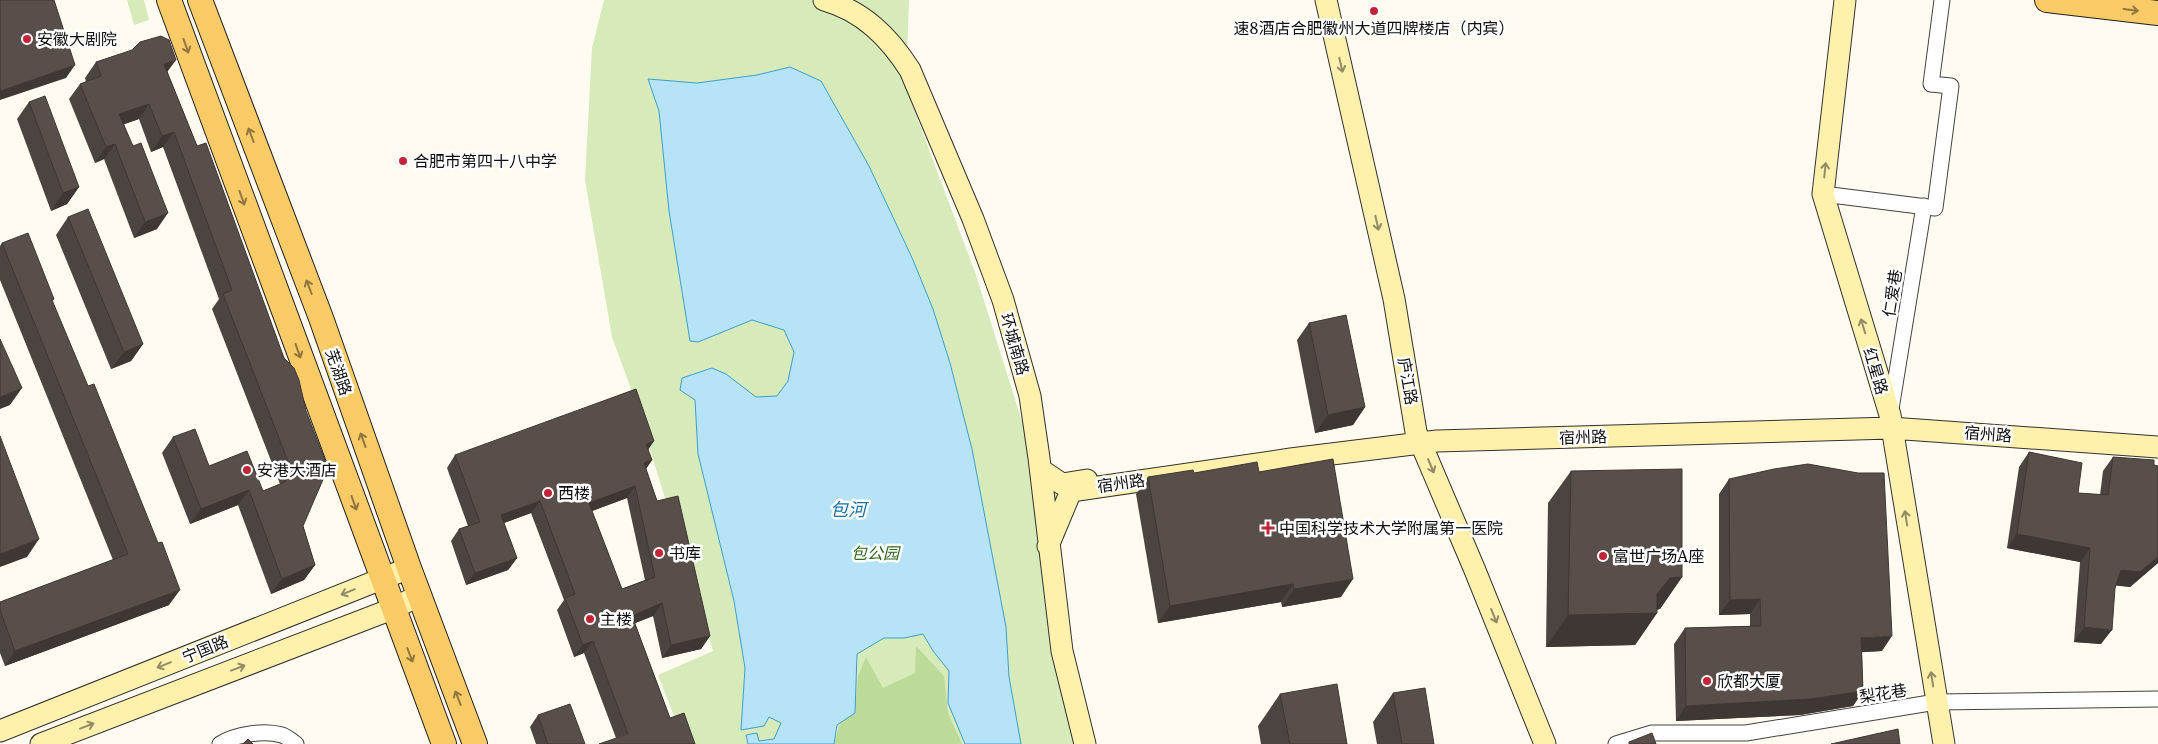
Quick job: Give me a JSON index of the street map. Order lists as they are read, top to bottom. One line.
{"streets":{"main road":["环城南路","红星路","芜湖路","庐江路","宿州路","宁国路"],"street":["仁爱巷","梨花巷"]},"crossings":[["仁爱巷","红星路"],["仁爱巷","宿州路"],["环城南路","宿州路"],["红星路","宿州路"],["红星路","梨花巷"],["芜湖路","宁国路"],["庐江路","宿州路"]],"one_way":["红星路","庐江路"],"water":["包河"],"parks":["包公园"],"places":{"other":["速8酒店合肥徽州大道四牌楼店（内宾）","安徽大剧院","合肥市第四十八中学","安港大酒店","西楼","书库","富世广场A座","主楼","欣都大厦"],"health":["中国科学技术大学附属第一医院"]}}
